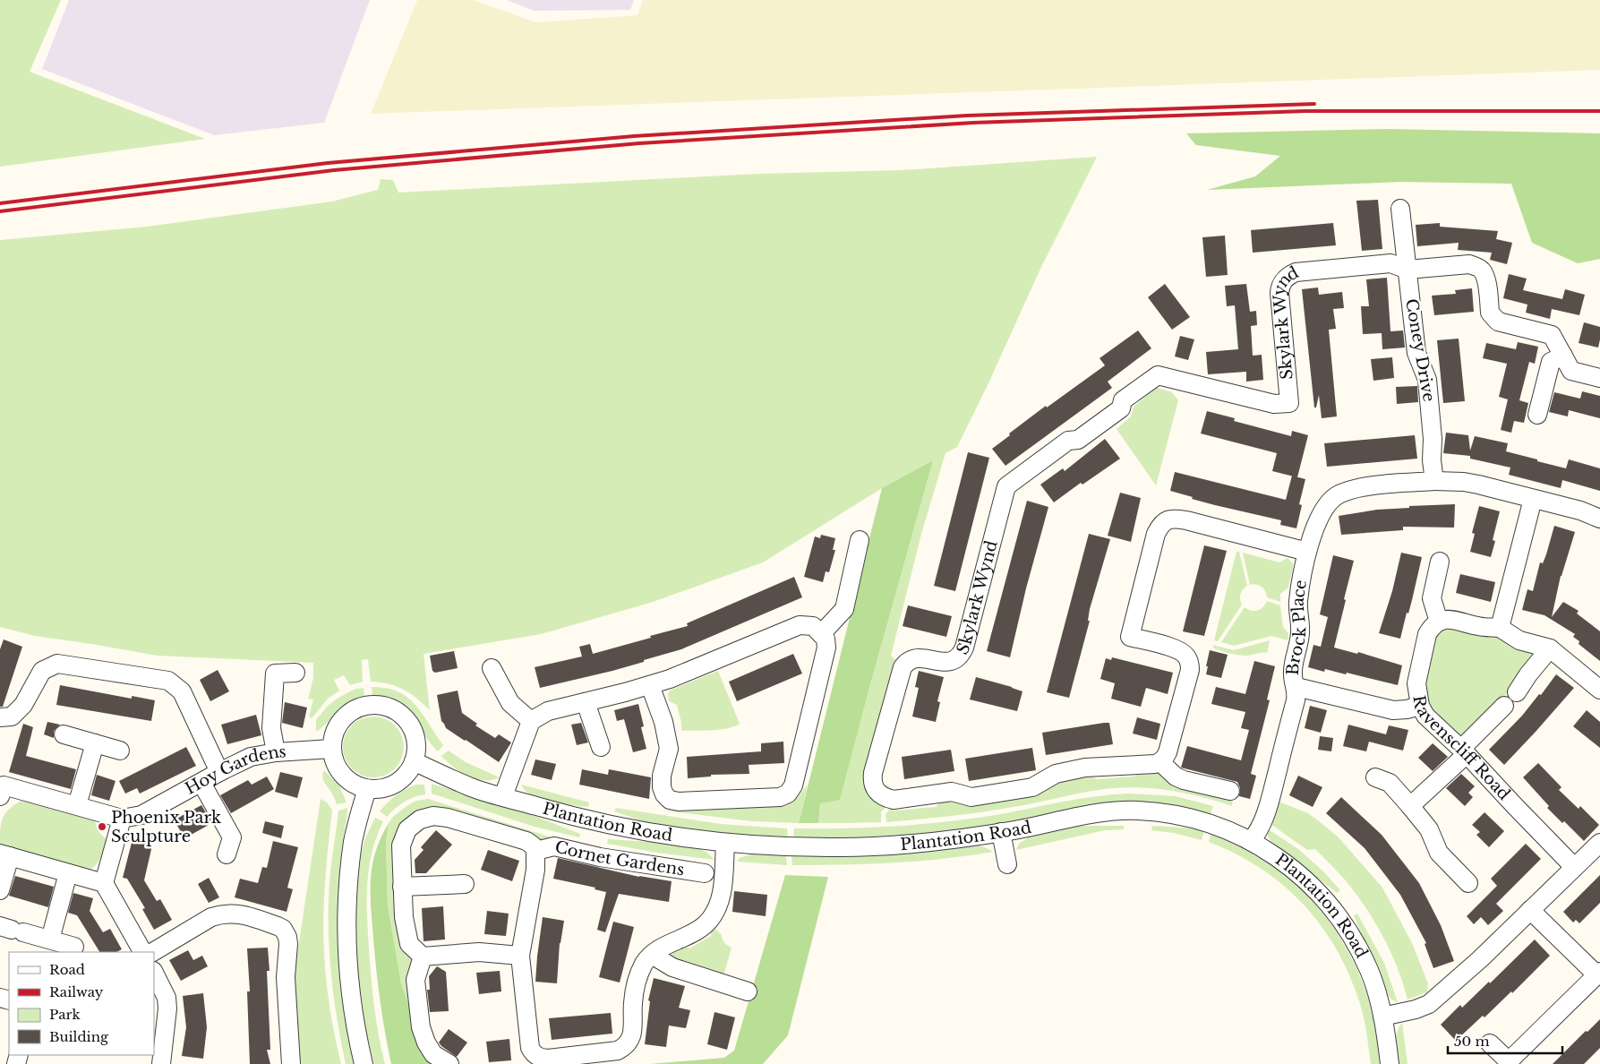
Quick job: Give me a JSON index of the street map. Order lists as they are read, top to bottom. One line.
{"streets":{"street":["Skylark Wynd","Coney Drive","Brock Place","Ravenscliff Road","Hoy Gardens","Plantation Road","Cornet Gardens"]},"crossings":[["Skylark Wynd","Coney Drive"],["Coney Drive","Brock Place"],["Brock Place","Plantation Road"],["Hoy Gardens","Plantation Road"]],"places":["Phoenix Park Sculpture"],"legend":["Road","Railway","Park","Building"],"scale_bar":"50 m"}
